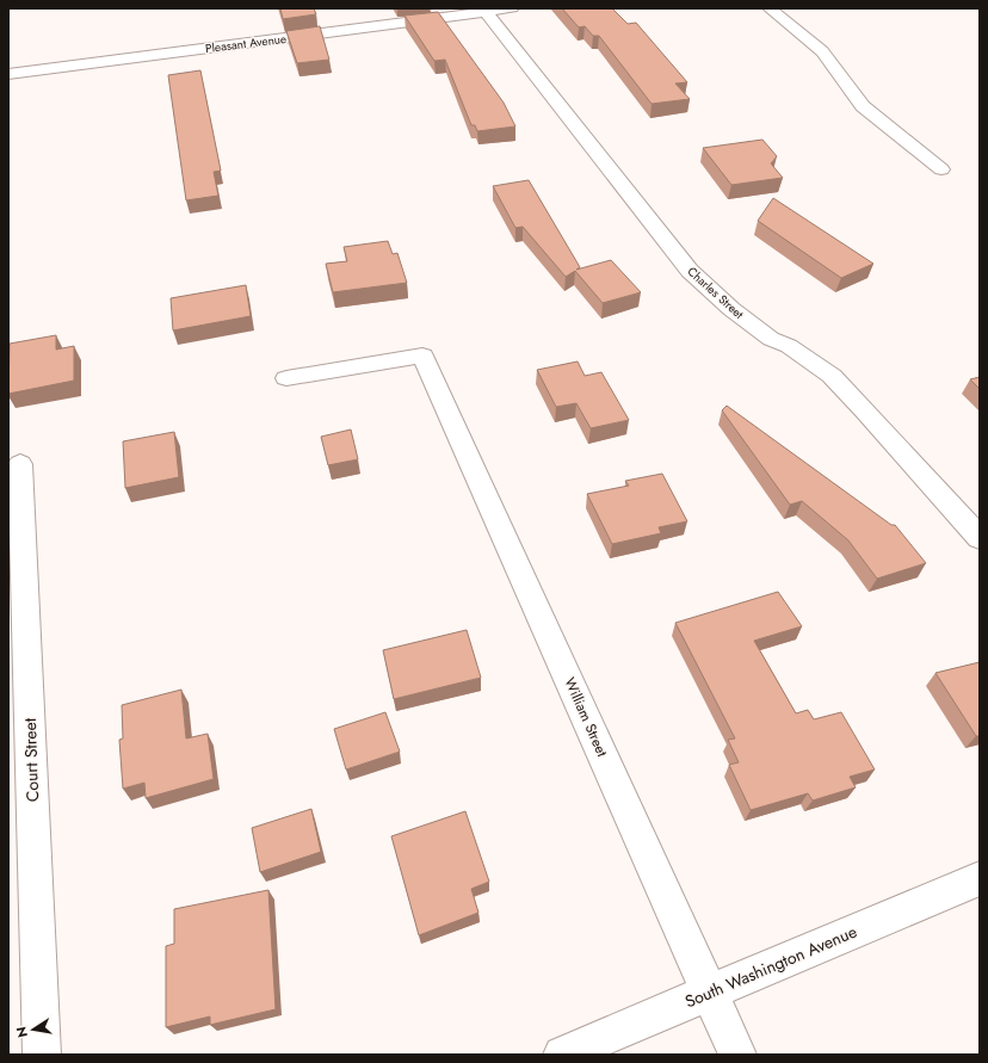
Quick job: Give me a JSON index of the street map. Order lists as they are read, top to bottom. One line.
{"streets":{"street":["Pleasant Avenue","Charles Street","William Street","Court Street","South Washington Avenue"]},"crossings":[["Pleasant Avenue","Charles Street"],["William Street","South Washington Avenue"]],"north":"left"}
